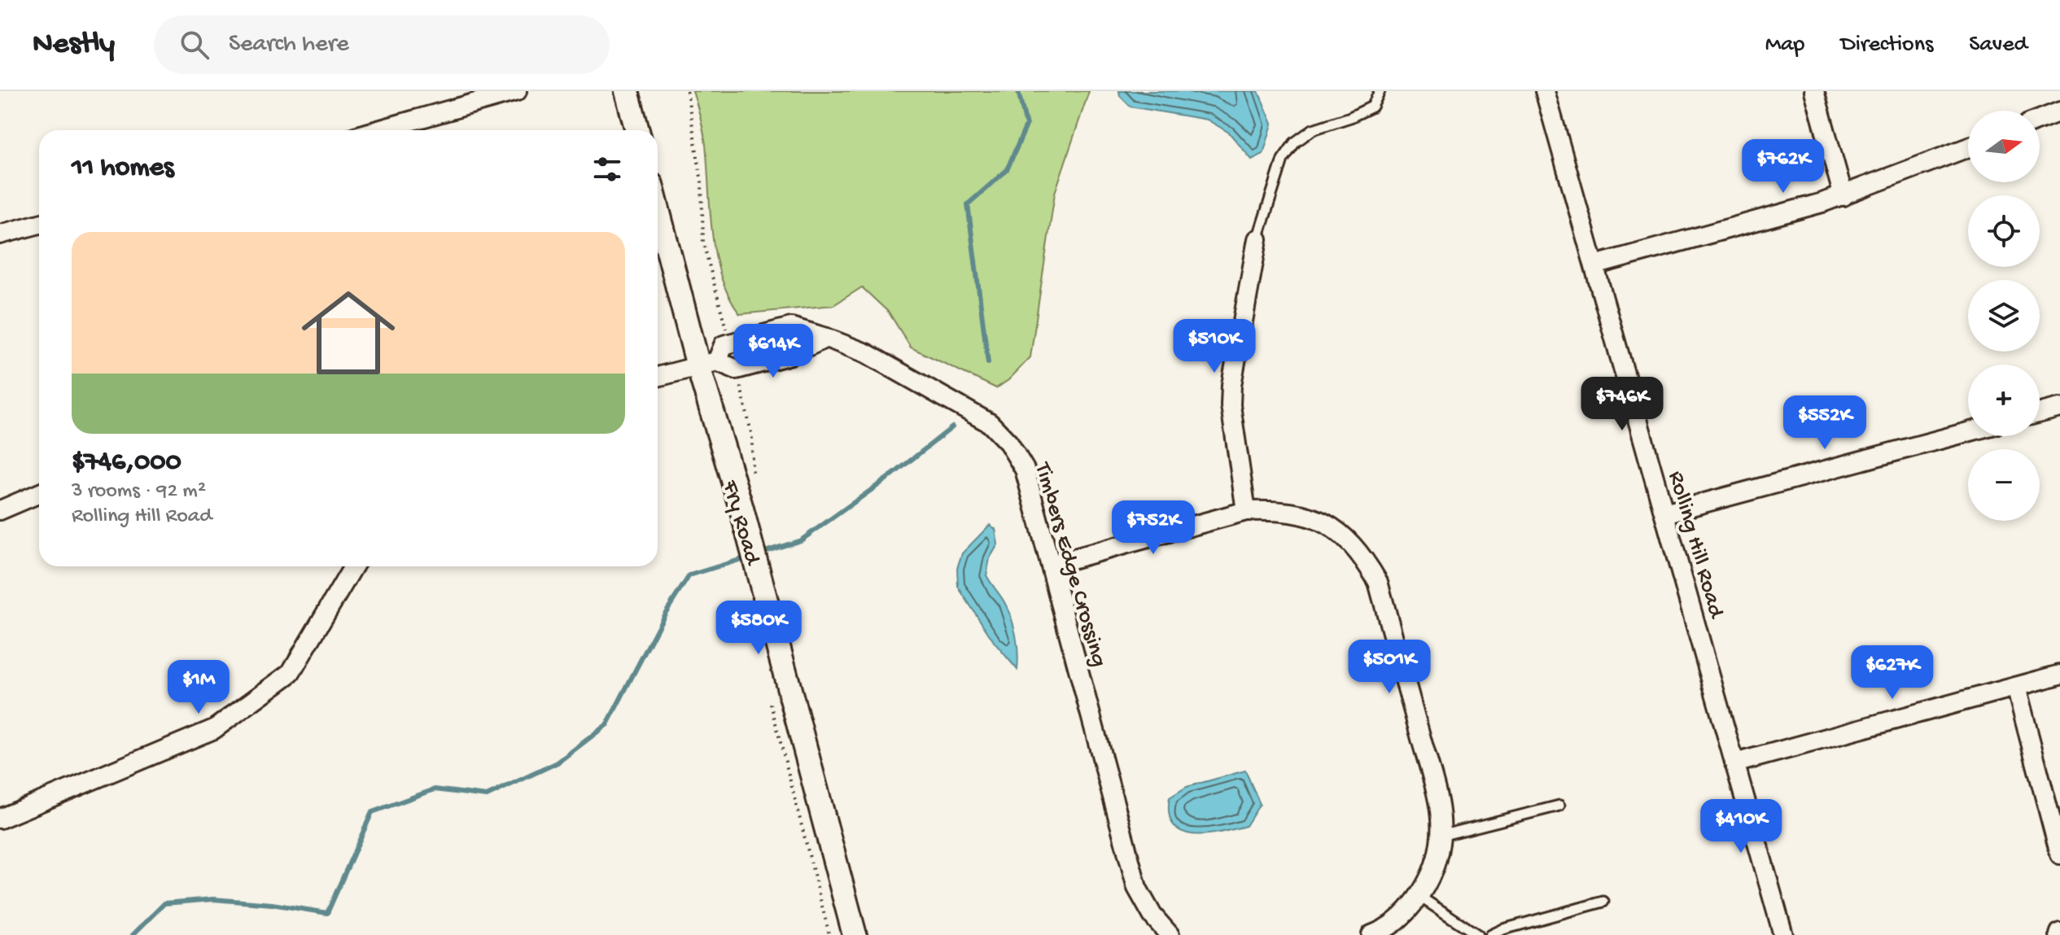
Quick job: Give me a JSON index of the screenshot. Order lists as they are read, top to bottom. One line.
{"streets":{"street":["Fry Road","Rolling Hill Road","Timbers Edge Crossing"]},"north":"right","page":{"header":"Nestly","search":"Search here","nav":["Map","Directions","Saved"],"map_buttons":["+","−"],"heading":"11 homes","price":["$762K","$510K","$614K","$746K","$552K","$752K","$580K","$501K","$627K","$1M","$410K"],"list":[{"name":"$746,000","note":"3 rooms · 92 m² · Rolling Hill Road"}]}}
